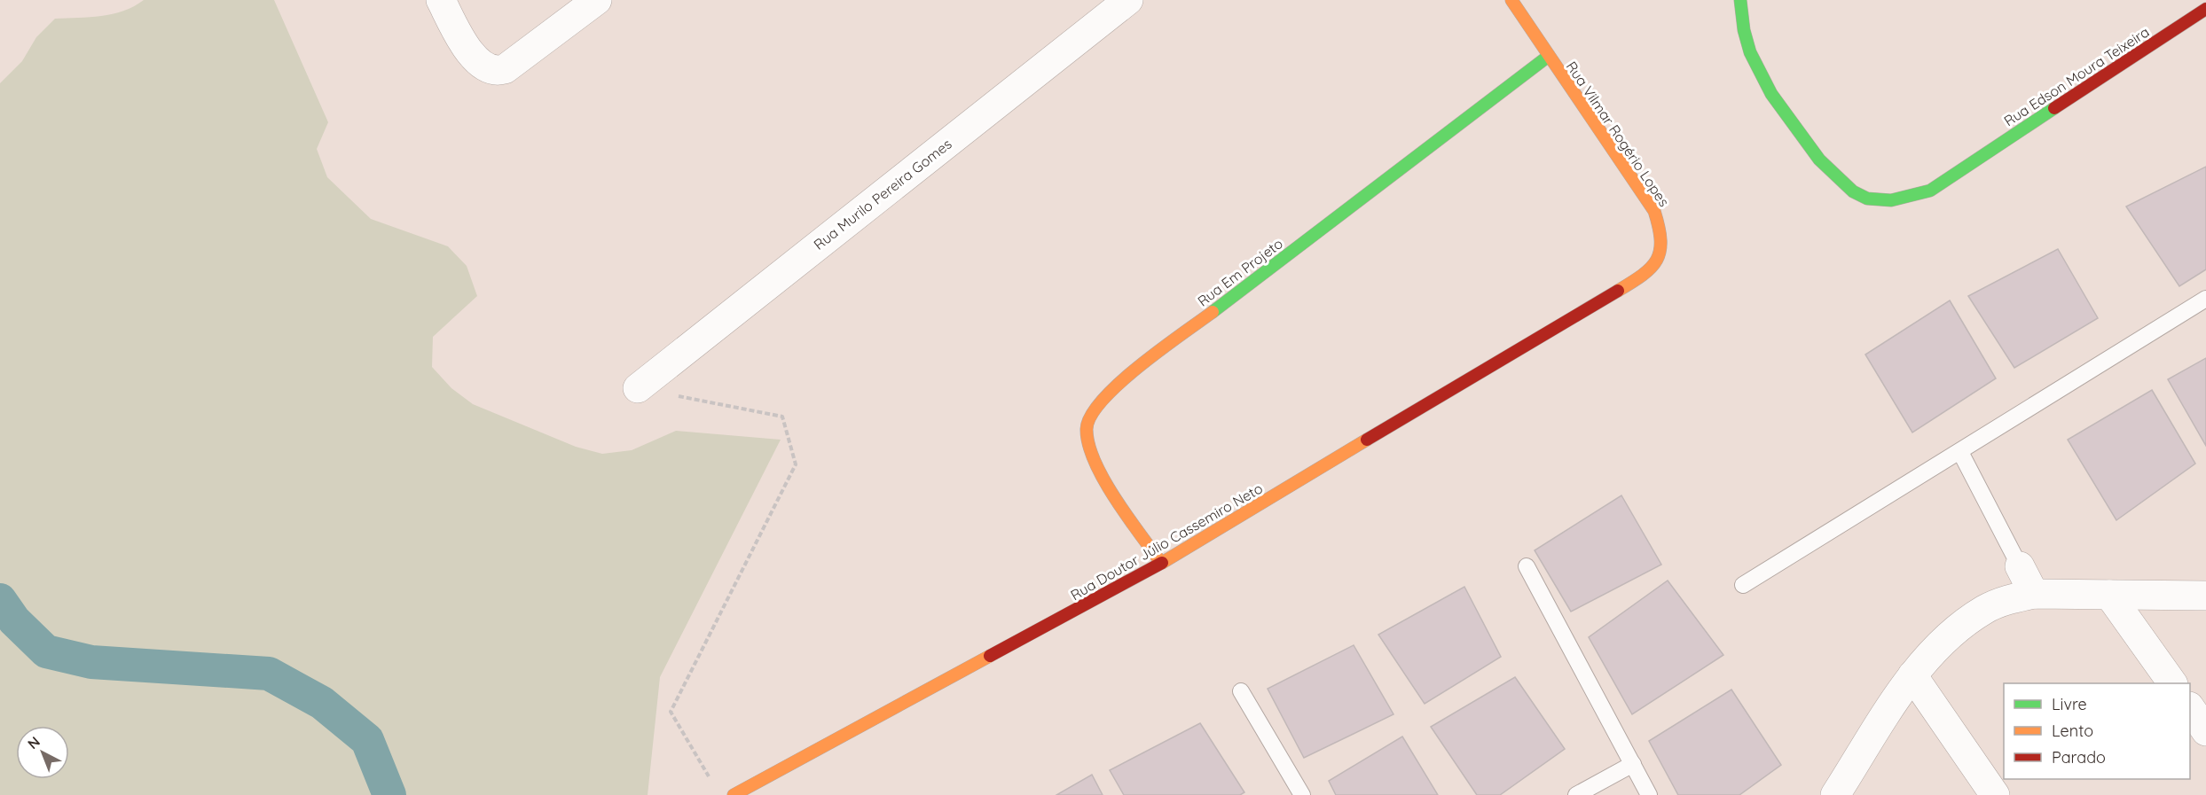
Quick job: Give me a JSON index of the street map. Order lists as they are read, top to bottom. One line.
{"streets":{"street":["Rua Edson Moura Teixeira","Rua Vilmar Rogério Lopes","Rua Murilo Pereira Gomes","Rua Em Projeto","Rua Doutor Júlio Cassemiro Neto"]},"crossings":[["Rua Vilmar Rogério Lopes","Rua Em Projeto"],["Rua Vilmar Rogério Lopes","Rua Doutor Júlio Cassemiro Neto"],["Rua Em Projeto","Rua Doutor Júlio Cassemiro Neto"]],"legend":["Livre","Lento","Parado"],"north":"top left"}
